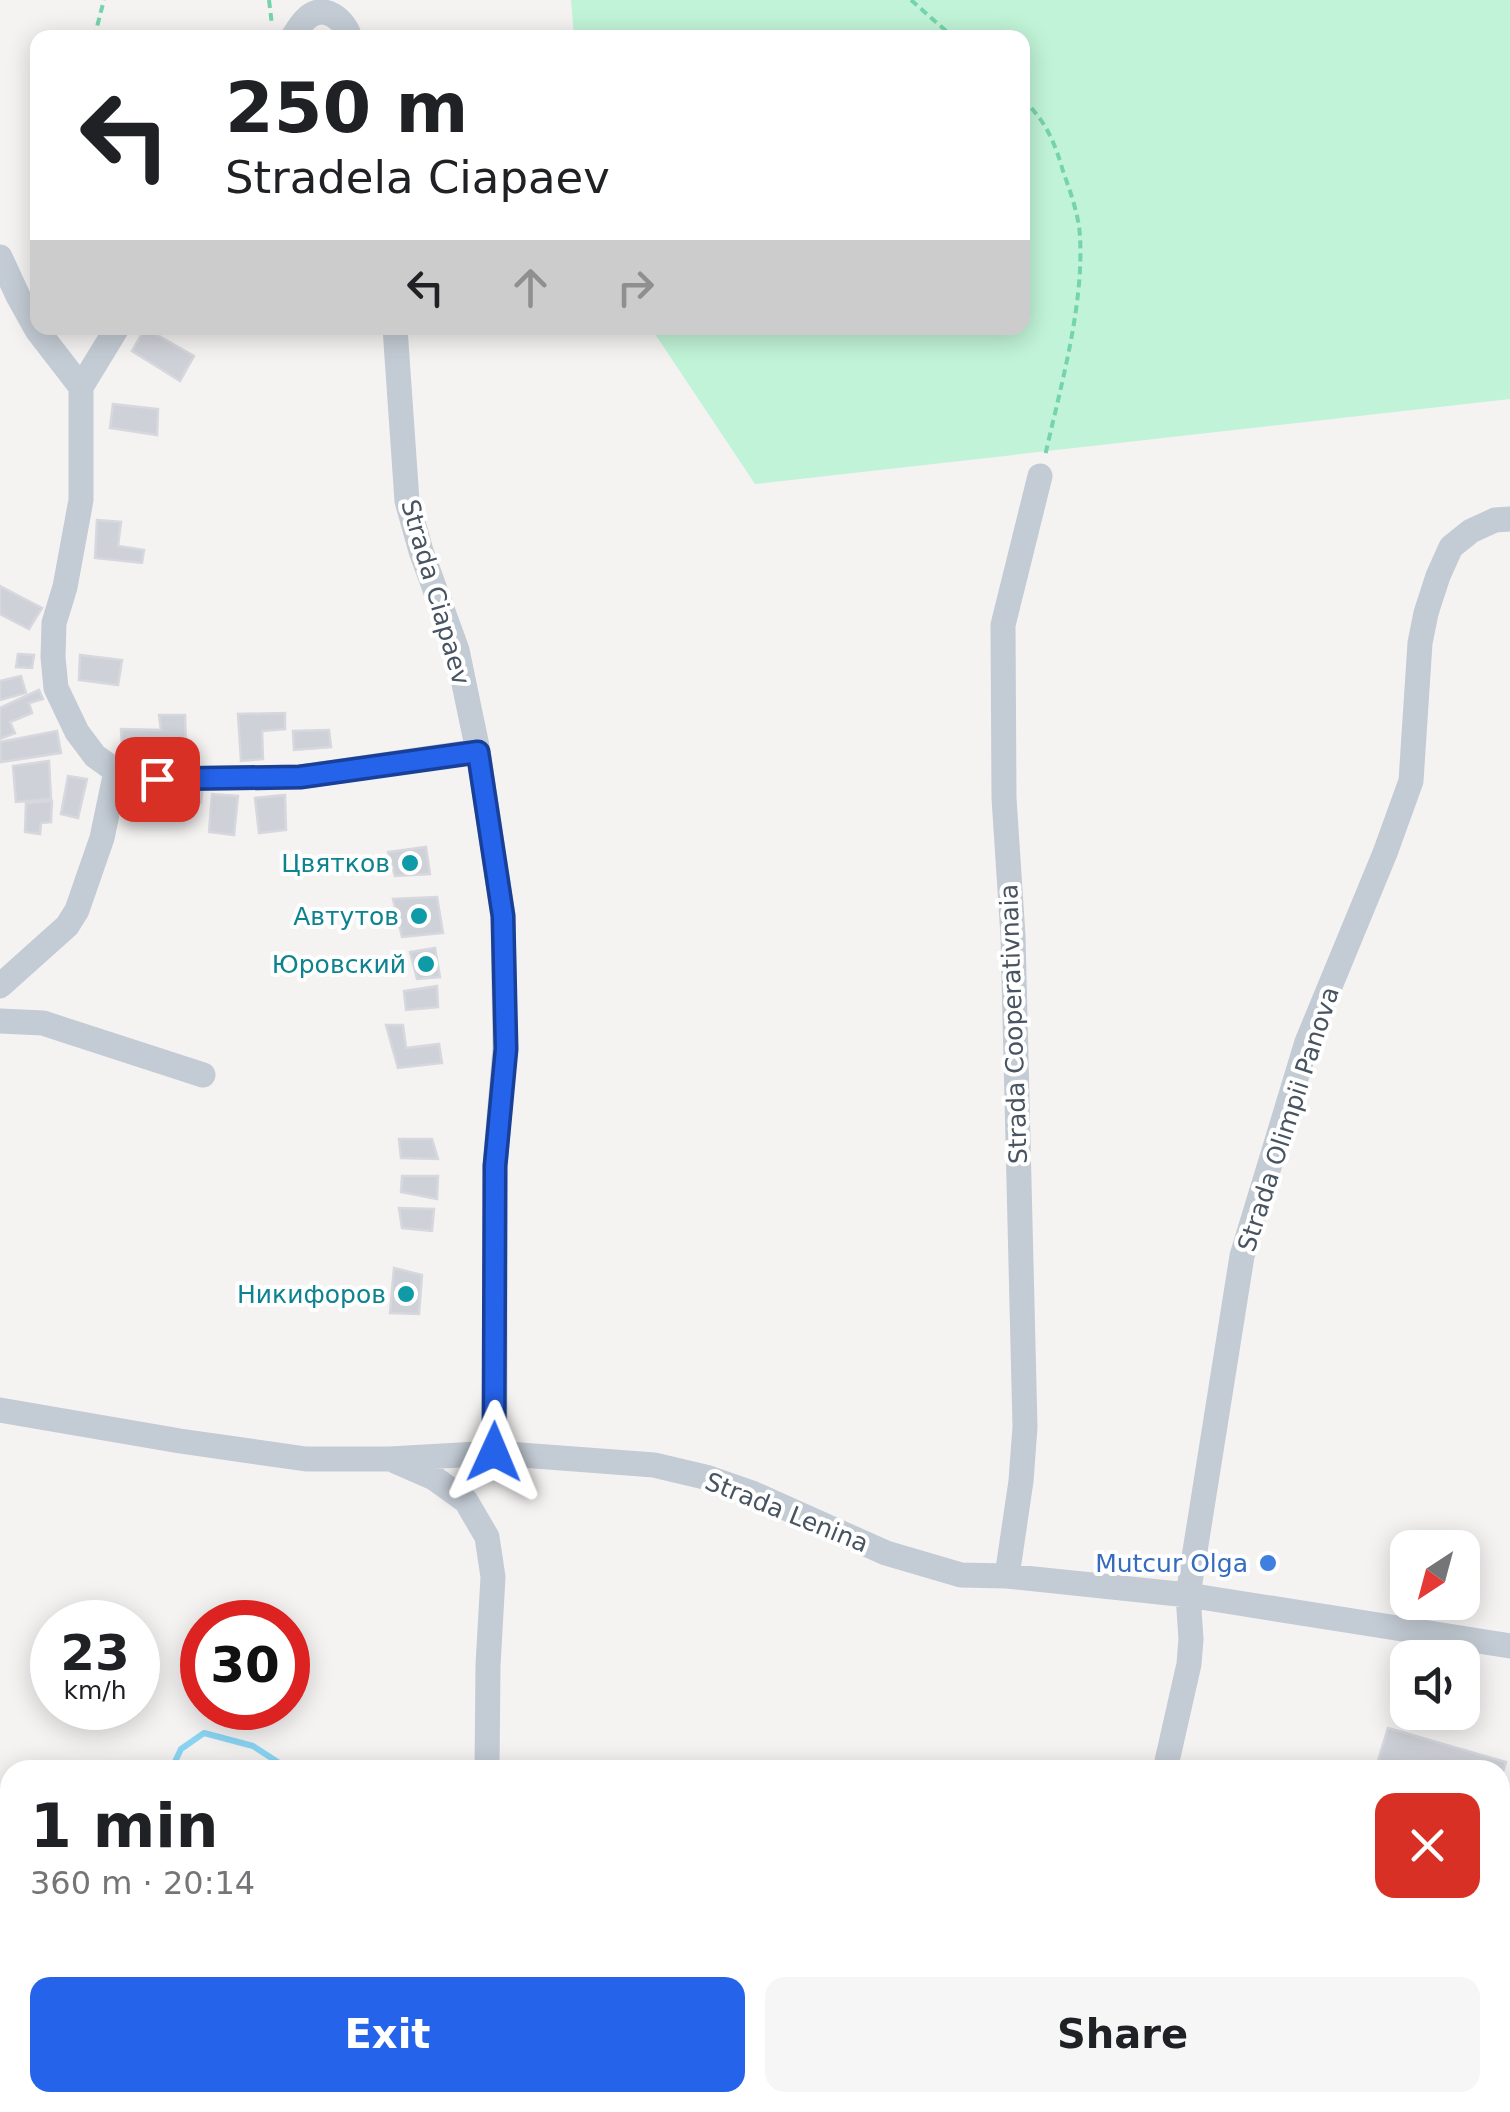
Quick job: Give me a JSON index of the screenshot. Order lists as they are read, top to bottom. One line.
{"streets":{"street":["Strada Ciapaev","Strada Cooperativnaia","Strada Olimpii Panova","Strada Lenina"]},"crossings":[["Strada Ciapaev","Strada Lenina"],["Strada Cooperativnaia","Strada Lenina"],["Strada Olimpii Panova","Strada Lenina"]],"places":["Цвятков","Автутов","Юровский","Никифоров","Mutcur Olga"],"north":"bottom left","page":{"turn":["250 m","Stradela Ciapaev"],"speed":"23 km/h","limit":"30","heading":["1 min","360 m · 20:14"],"buttons":["Exit","Share"]}}
